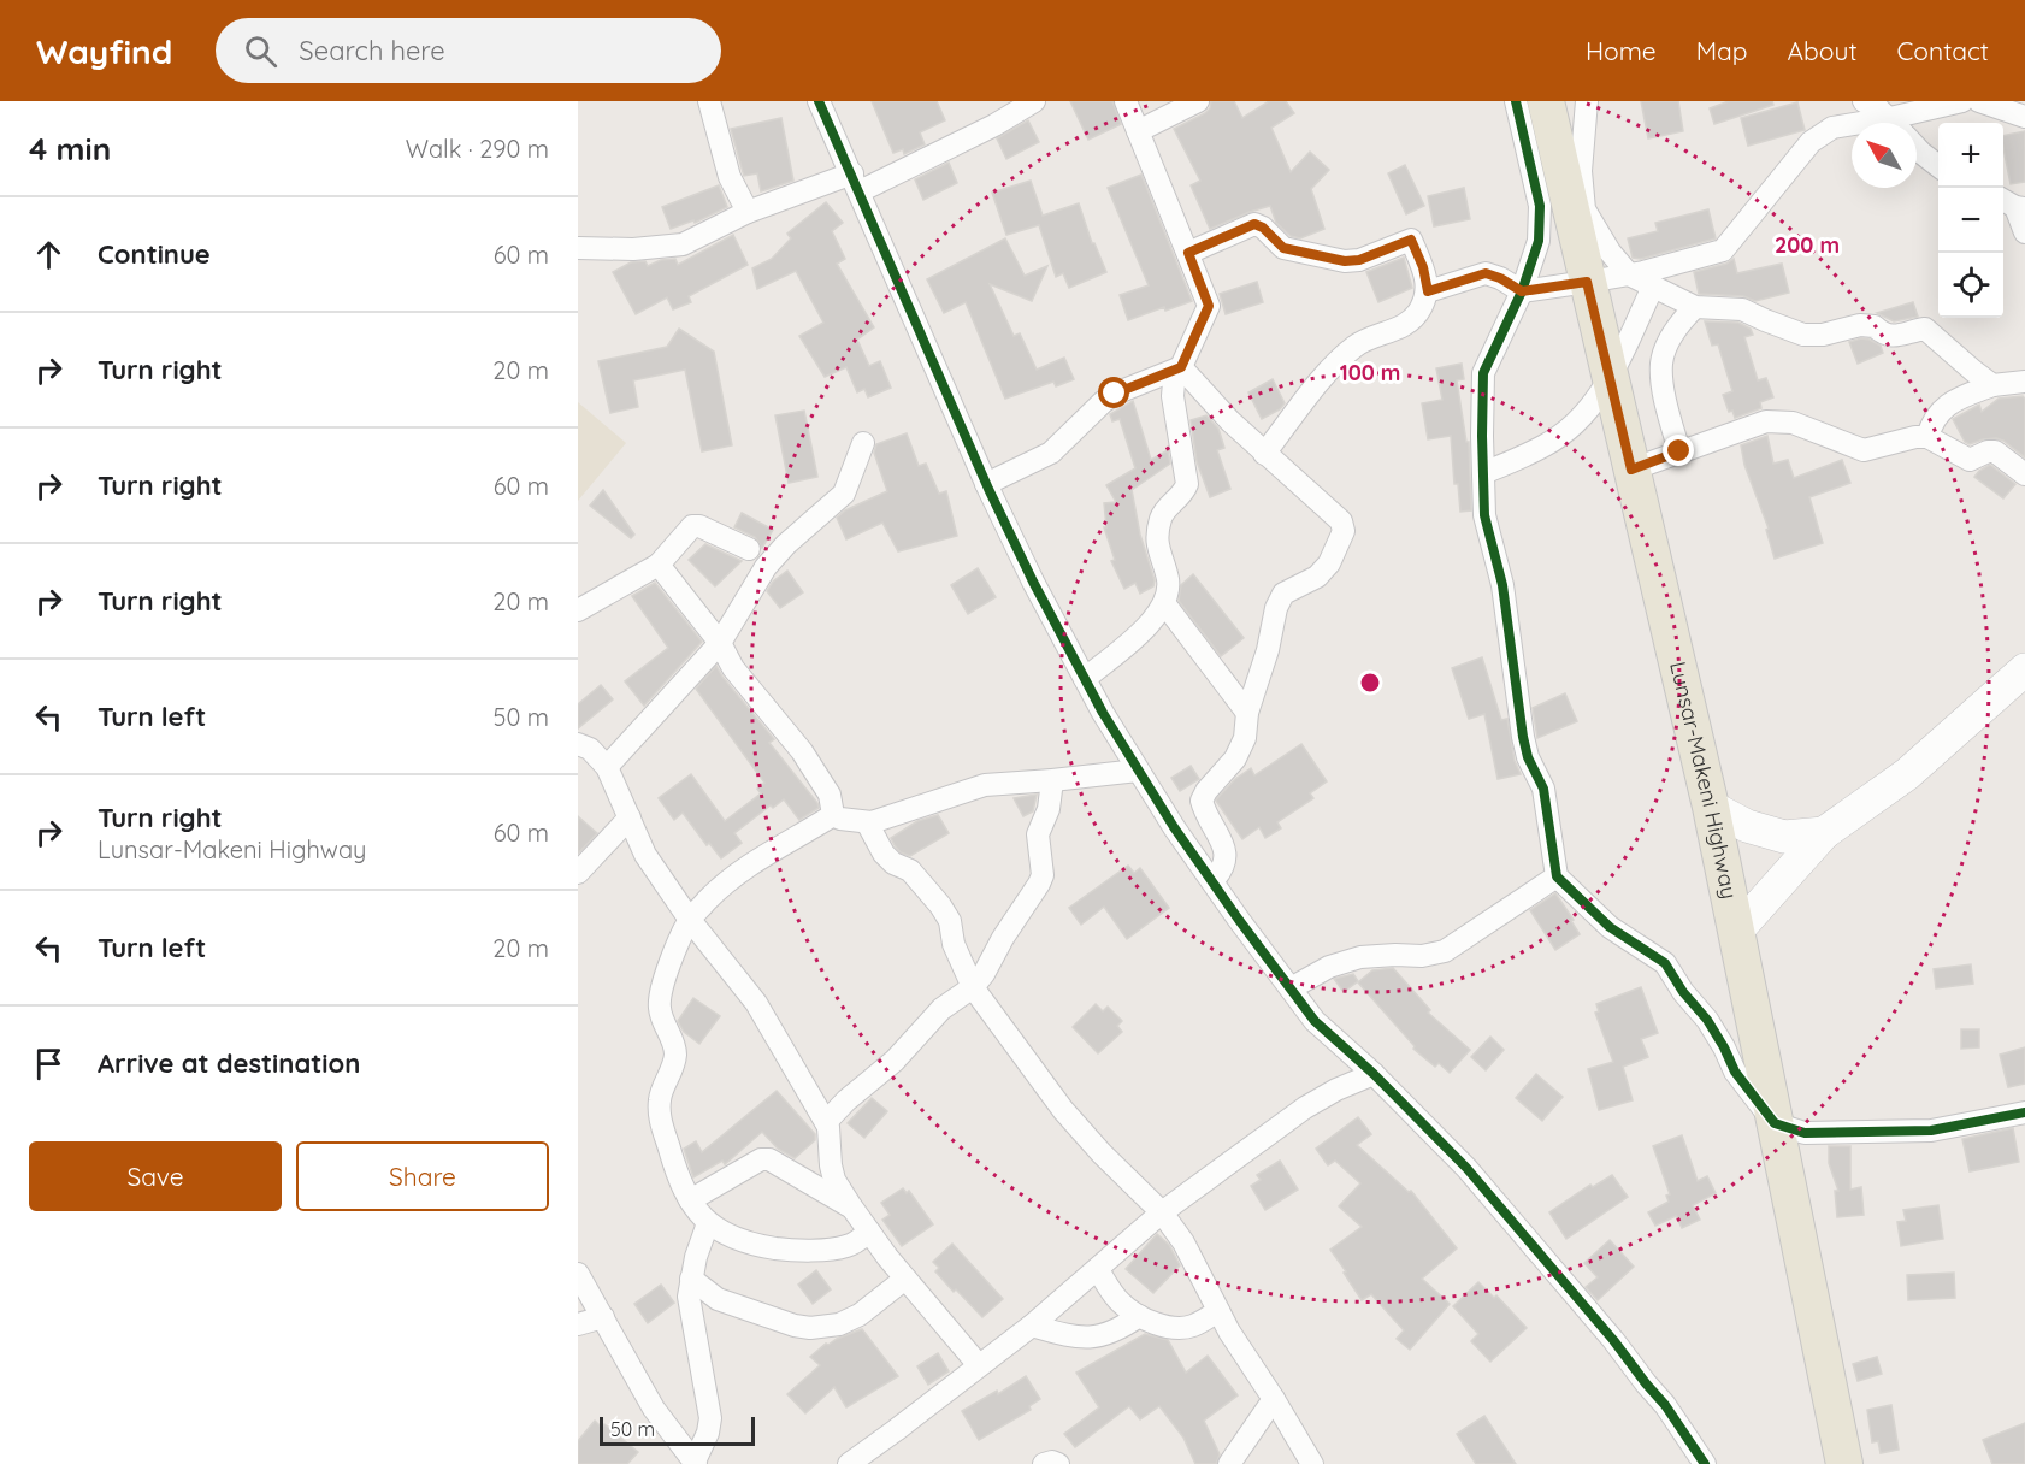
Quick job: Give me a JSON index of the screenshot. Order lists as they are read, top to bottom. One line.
{"streets":{"main road":["Lunsar-Makeni Highway"]},"scale_bar":"50 m","north":"top left","page":{"header":"Wayfind","search":"Search here","nav":["Home","Map","About","Contact"],"heading":["4 min","Walk · 290 m"],"map_buttons":["+","−"],"list":[["Continue","60 m"],["Turn right","20 m"],["Turn right","60 m"],["Turn right","20 m"],["Turn left","50 m"],["Turn right","Lunsar-Makeni Highway","60 m"],["Turn left","20 m"],"Arrive at destination"],"buttons":["Save","Share"],"scale":"50 m"},"rings":["200 m","100 m"]}
